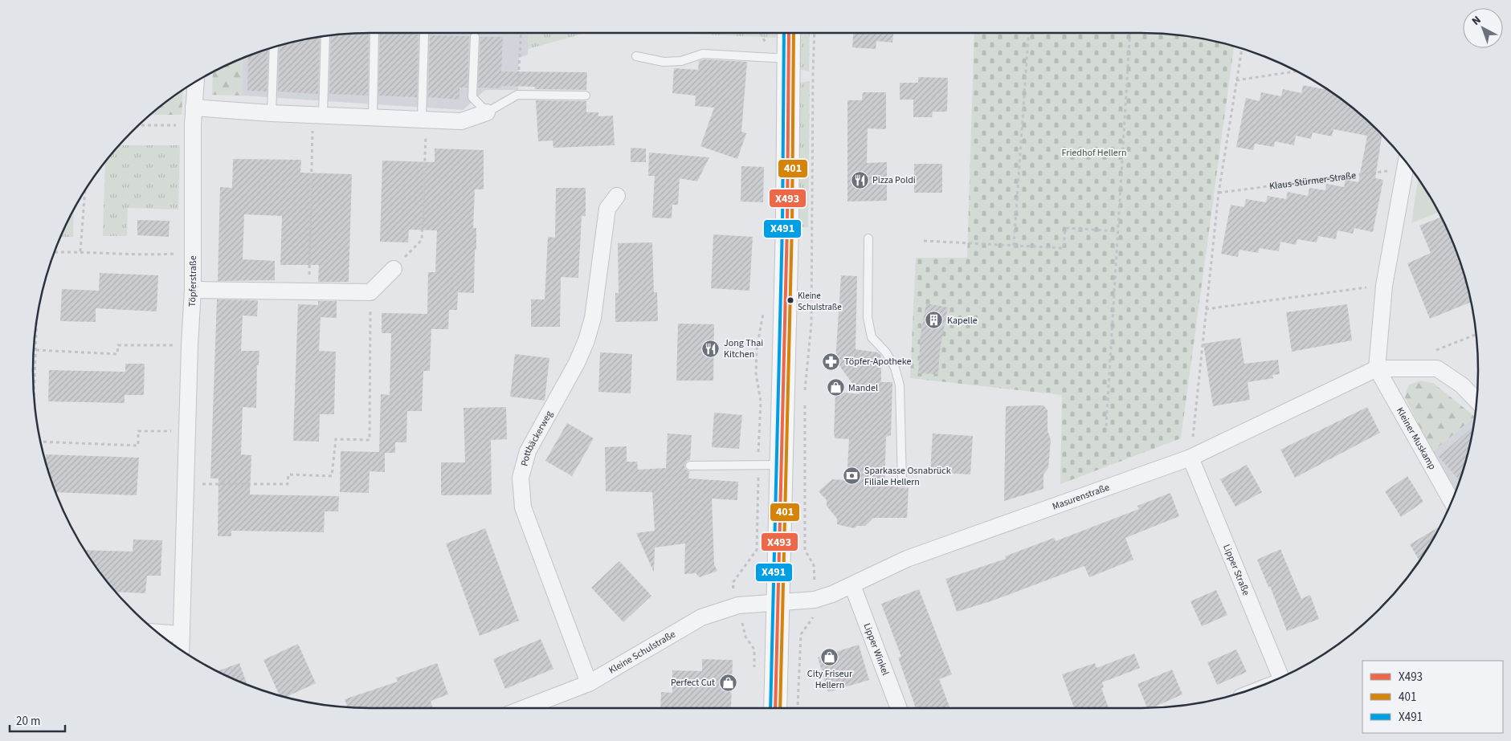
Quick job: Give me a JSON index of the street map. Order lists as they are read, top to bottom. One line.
{"streets":{"street":["Töpferstraße","Kleiner Muskamp","Pottbäckerweg","Masurenstraße","Lipper Straße","Lipper Winkel","Kleine Schulstraße"],"path":["Klaus-Stürmer-Straße"]},"crossings":[["Kleiner Muskamp","Masurenstraße"],["Pottbäckerweg","Kleine Schulstraße"],["Masurenstraße","Lipper Straße"],["Masurenstraße","Lipper Winkel"],["Masurenstraße","Kleine Schulstraße"]],"parks":["Friedhof Hellern"],"places":{"restaurant":["Pizza Poldi","Jong Thai Kitchen"],"other":["Kleine Schulstraße"],"building":["Kapelle"],"pharmacy":["Töpfer-Apotheke"],"shop":["Mandel","City Friseur Hellern","Perfect Cut"],"bank":["Sparkasse Osnabrück Filiale Hellern"]},"lines":["transit line X493","transit line 401","transit line X491"],"legend":["X493","401","X491"],"scale_bar":"20 m","north":"top left"}
